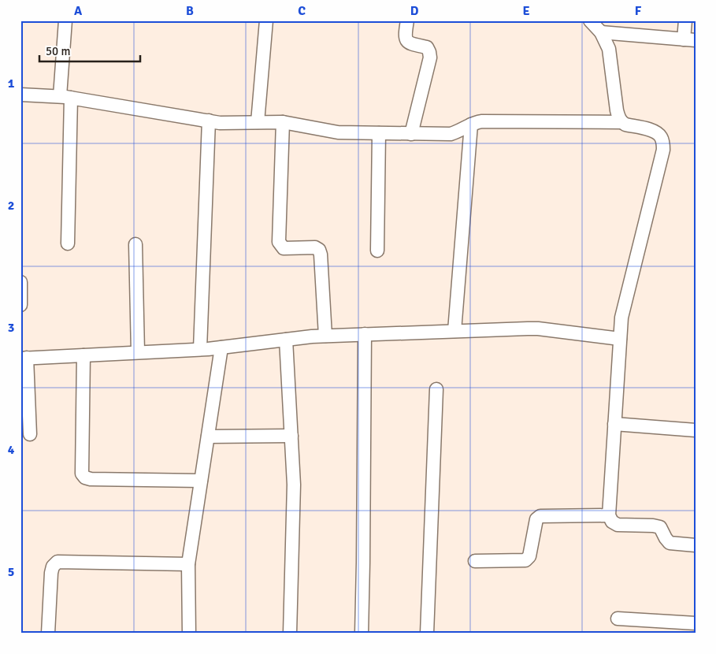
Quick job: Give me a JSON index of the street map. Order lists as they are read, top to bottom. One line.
{"scale_bar":"50 m","grid":{"columns":["A","B","C","D","E","F"],"rows":["1","2","3","4","5"]}}
